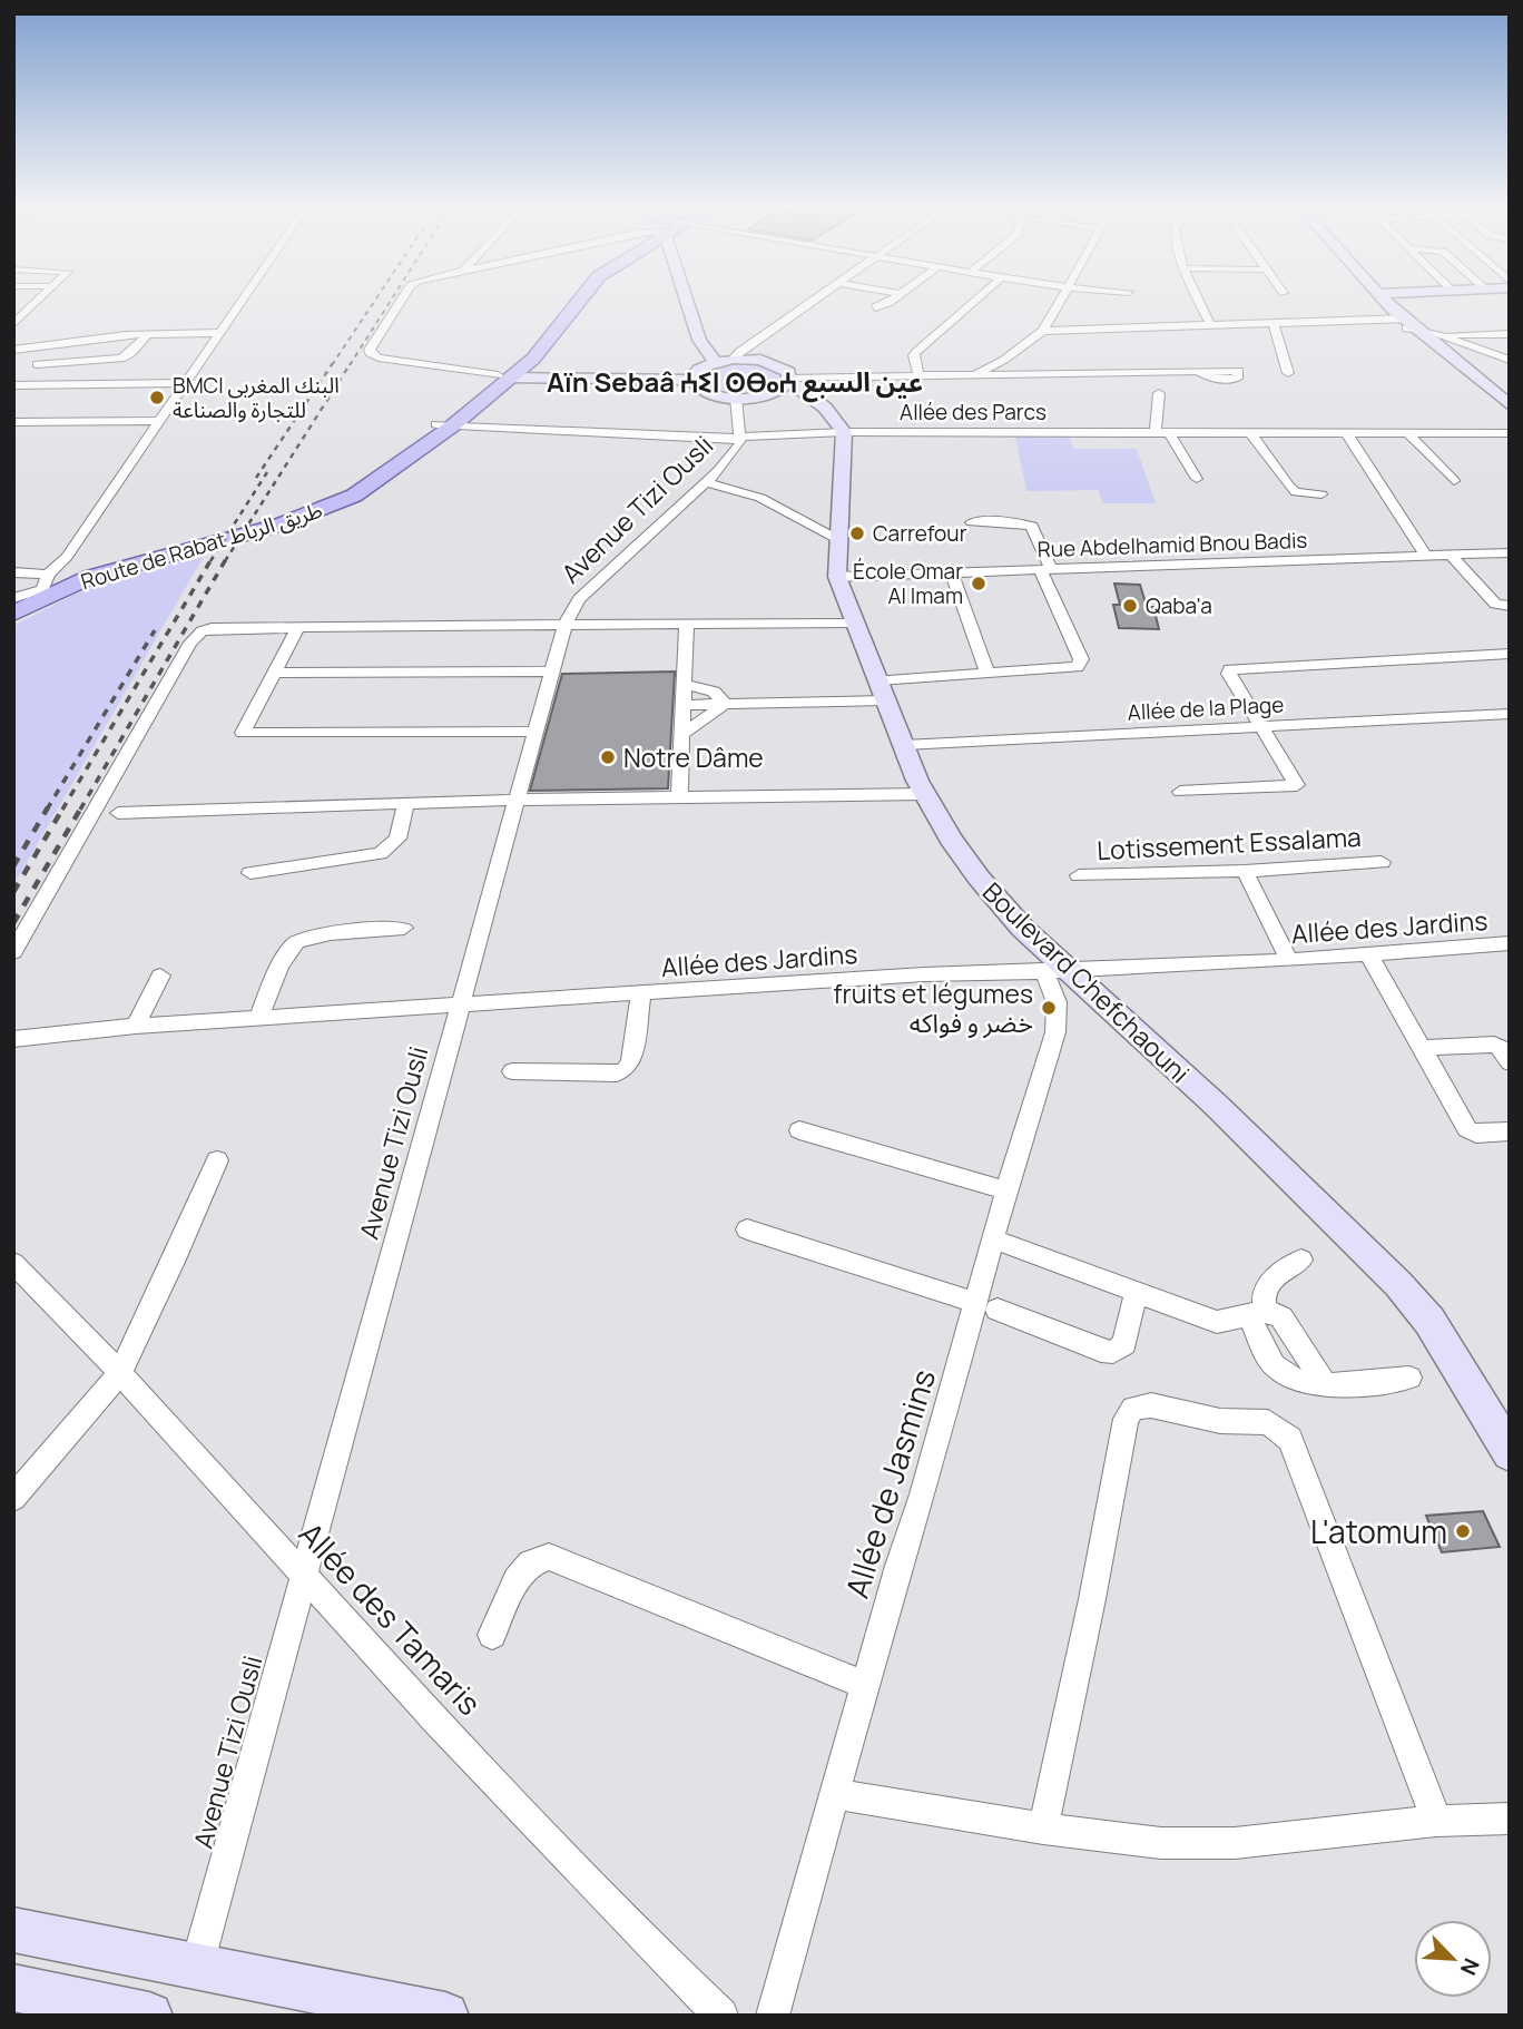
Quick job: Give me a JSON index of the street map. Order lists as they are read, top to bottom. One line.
{"streets":{"main road":["Route de Rabat طريق الرباط"],"street":["Allée des Parcs","Avenue Tizi Ousli","Rue Abdelhamid Bnou Badis","Allée de la Plage","Lotissement Essalama","Allée des Jardins","Boulevard Chefchaouni","Allée de Jasmins","Allée des Tamaris"]},"crossings":[["Allée des Parcs","Avenue Tizi Ousli"],["Allée des Parcs","Route de Rabat طريق الرباط"],["Allée des Parcs","Boulevard Chefchaouni"],["Avenue Tizi Ousli","Allée des Jardins"],["Avenue Tizi Ousli","Allée des Tamaris"],["Rue Abdelhamid Bnou Badis","Boulevard Chefchaouni"],["Allée de la Plage","Boulevard Chefchaouni"],["Allée des Jardins","Boulevard Chefchaouni"],["Allée des Jardins","Allée de Jasmins"],["Boulevard Chefchaouni","Allée de Jasmins"]],"districts":["Aïn Sebaâ ⵄⵉⵏ ⵙⴱⴰⵄ عين السبع"],"places":["BMCI البنك المغربي للتجارة والصناعة","Carrefour","École Omar Al Imam","Qaba'a","Notre Dâme","fruits et légumes خضر و فواكه","L'atomum"],"north":"bottom right"}
